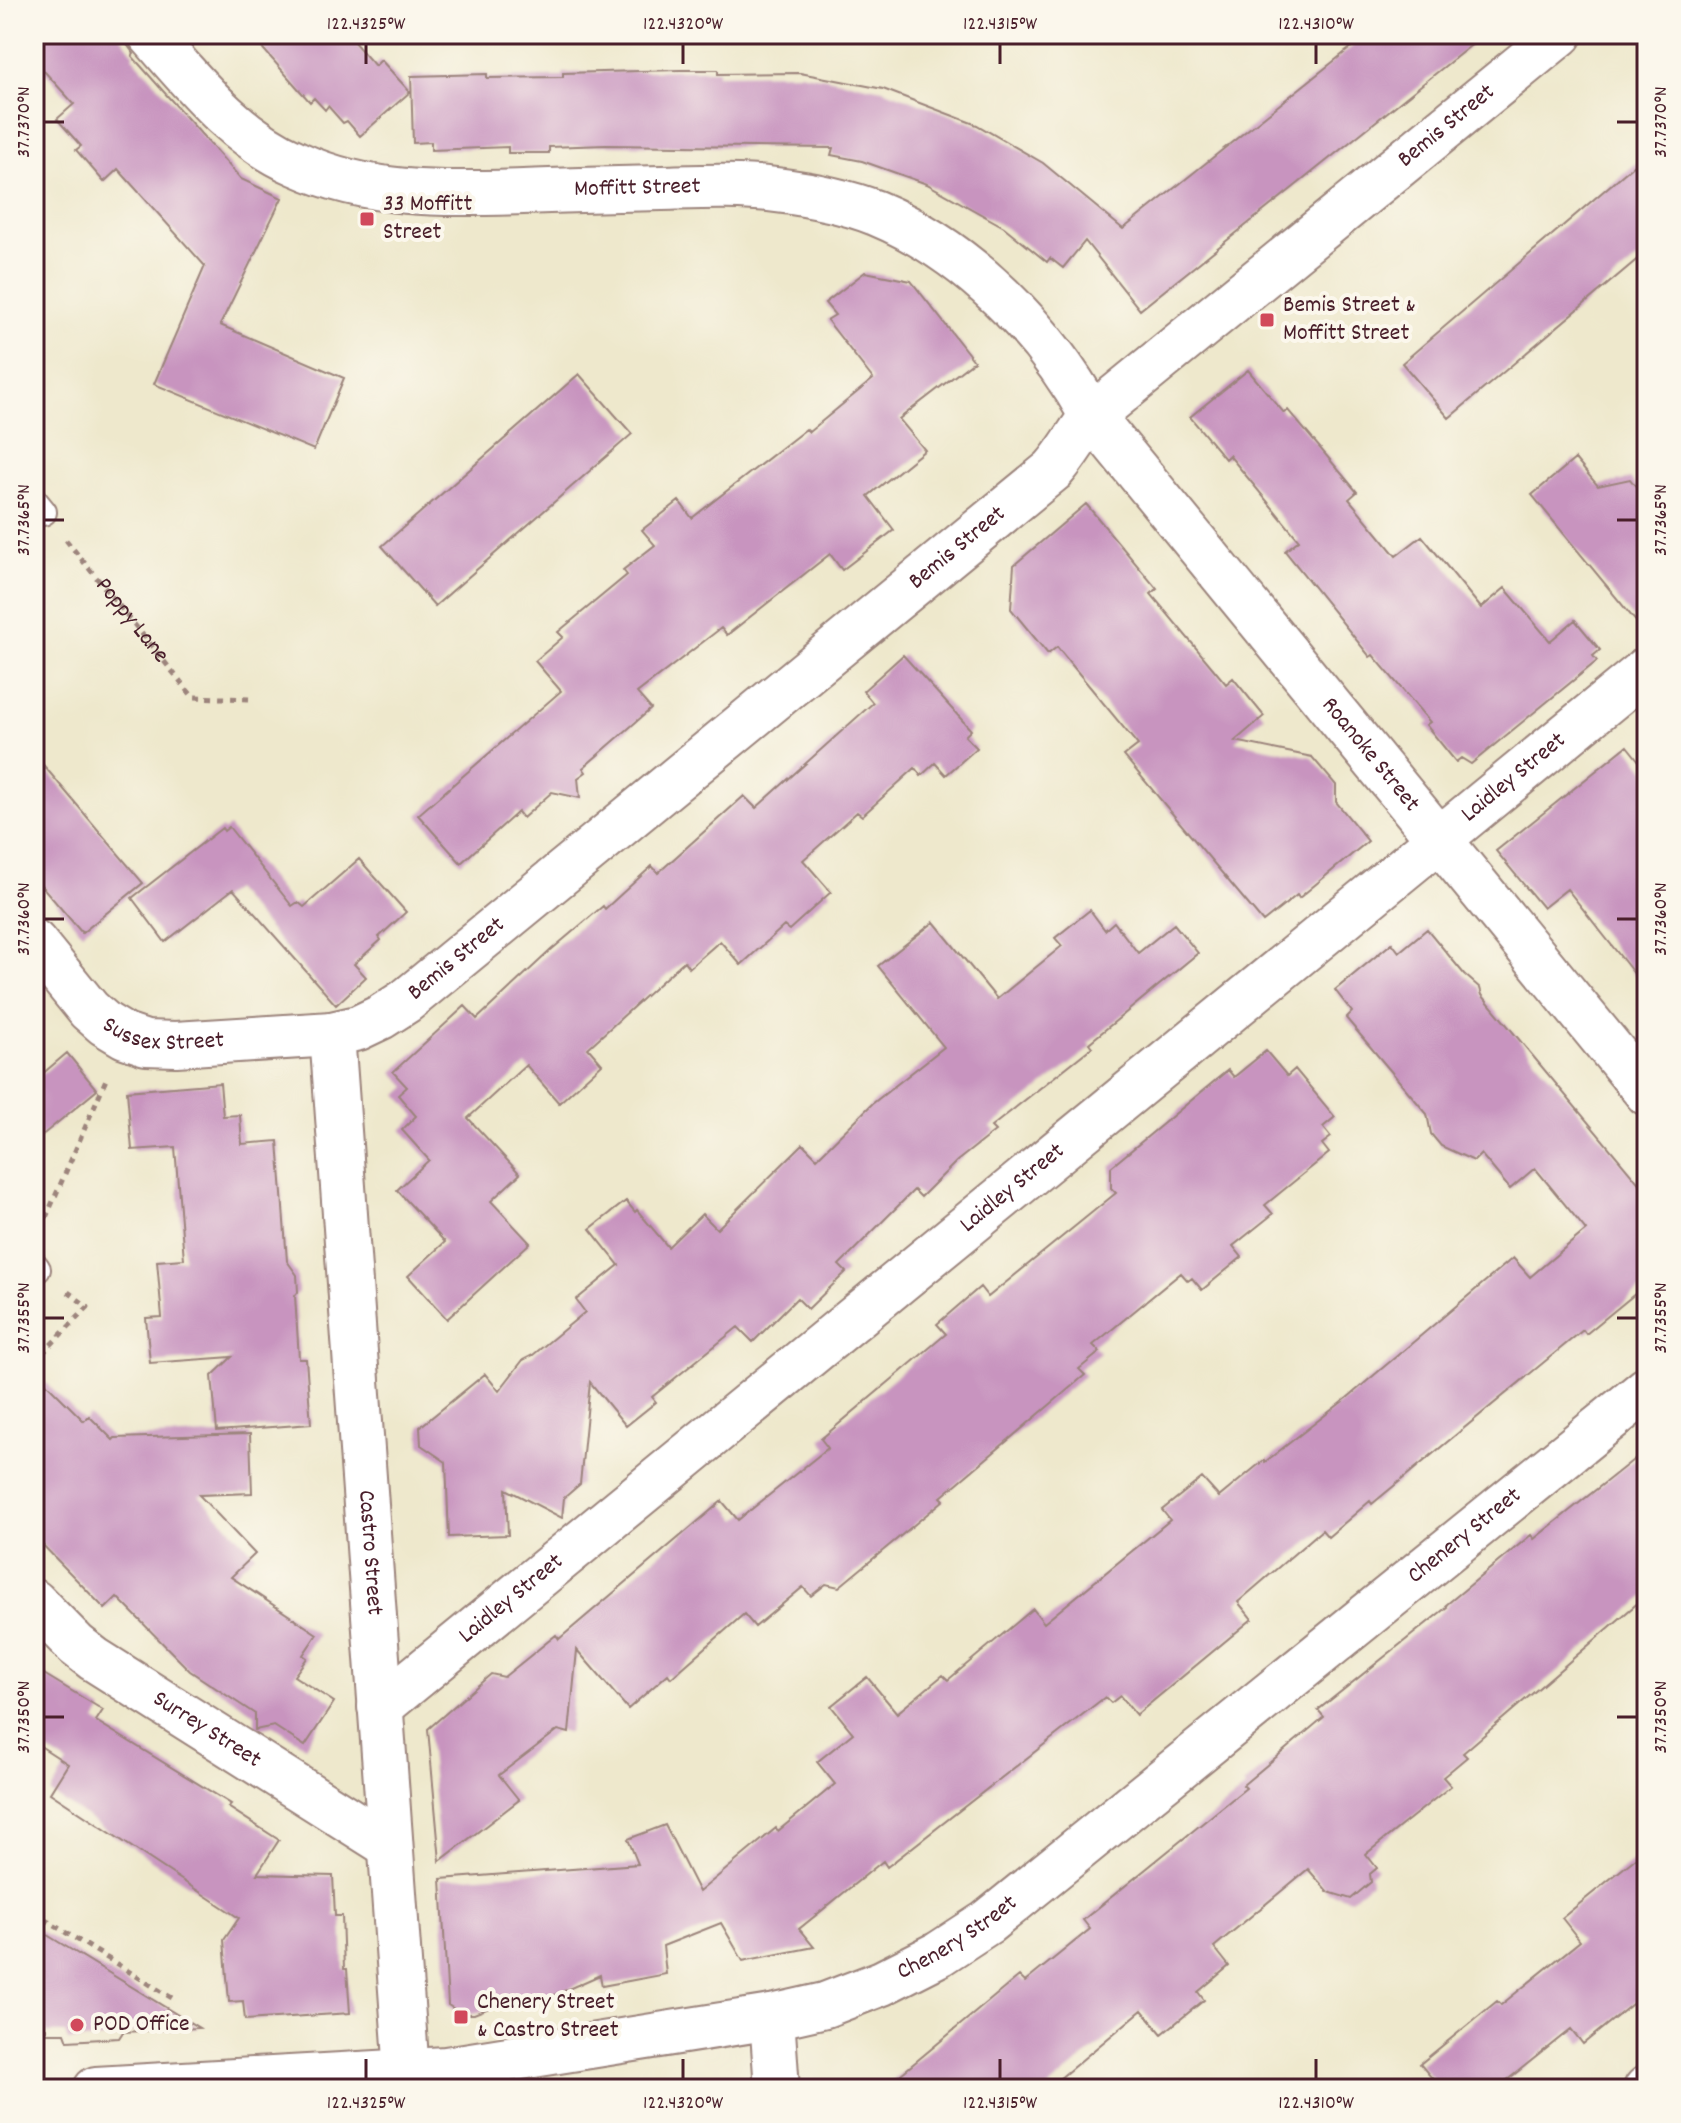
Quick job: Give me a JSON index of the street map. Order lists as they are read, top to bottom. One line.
{"streets":{"street":["Bemis Street","Moffitt Street","Roanoke Street","Laidley Street","Sussex Street","Chenery Street","Castro Street","Surrey Street"],"path":["Poppy Lane"]},"crossings":[["Bemis Street","Moffitt Street"],["Bemis Street","Roanoke Street"],["Bemis Street","Sussex Street"],["Bemis Street","Castro Street"],["Moffitt Street","Roanoke Street"],["Roanoke Street","Laidley Street"],["Laidley Street","Castro Street"],["Sussex Street","Castro Street"],["Chenery Street","Castro Street"],["Castro Street","Surrey Street"]],"places":{"transit":["33 Moffitt Street","Bemis Street & Moffitt Street","Chenery Street & Castro Street"],"other":["POD Office"]},"coordinates":["122.4325°W","122.4320°W","122.4315°W","122.4310°W","37.7370°N","37.7365°N","37.7360°N","37.7355°N","37.7350°N"]}
